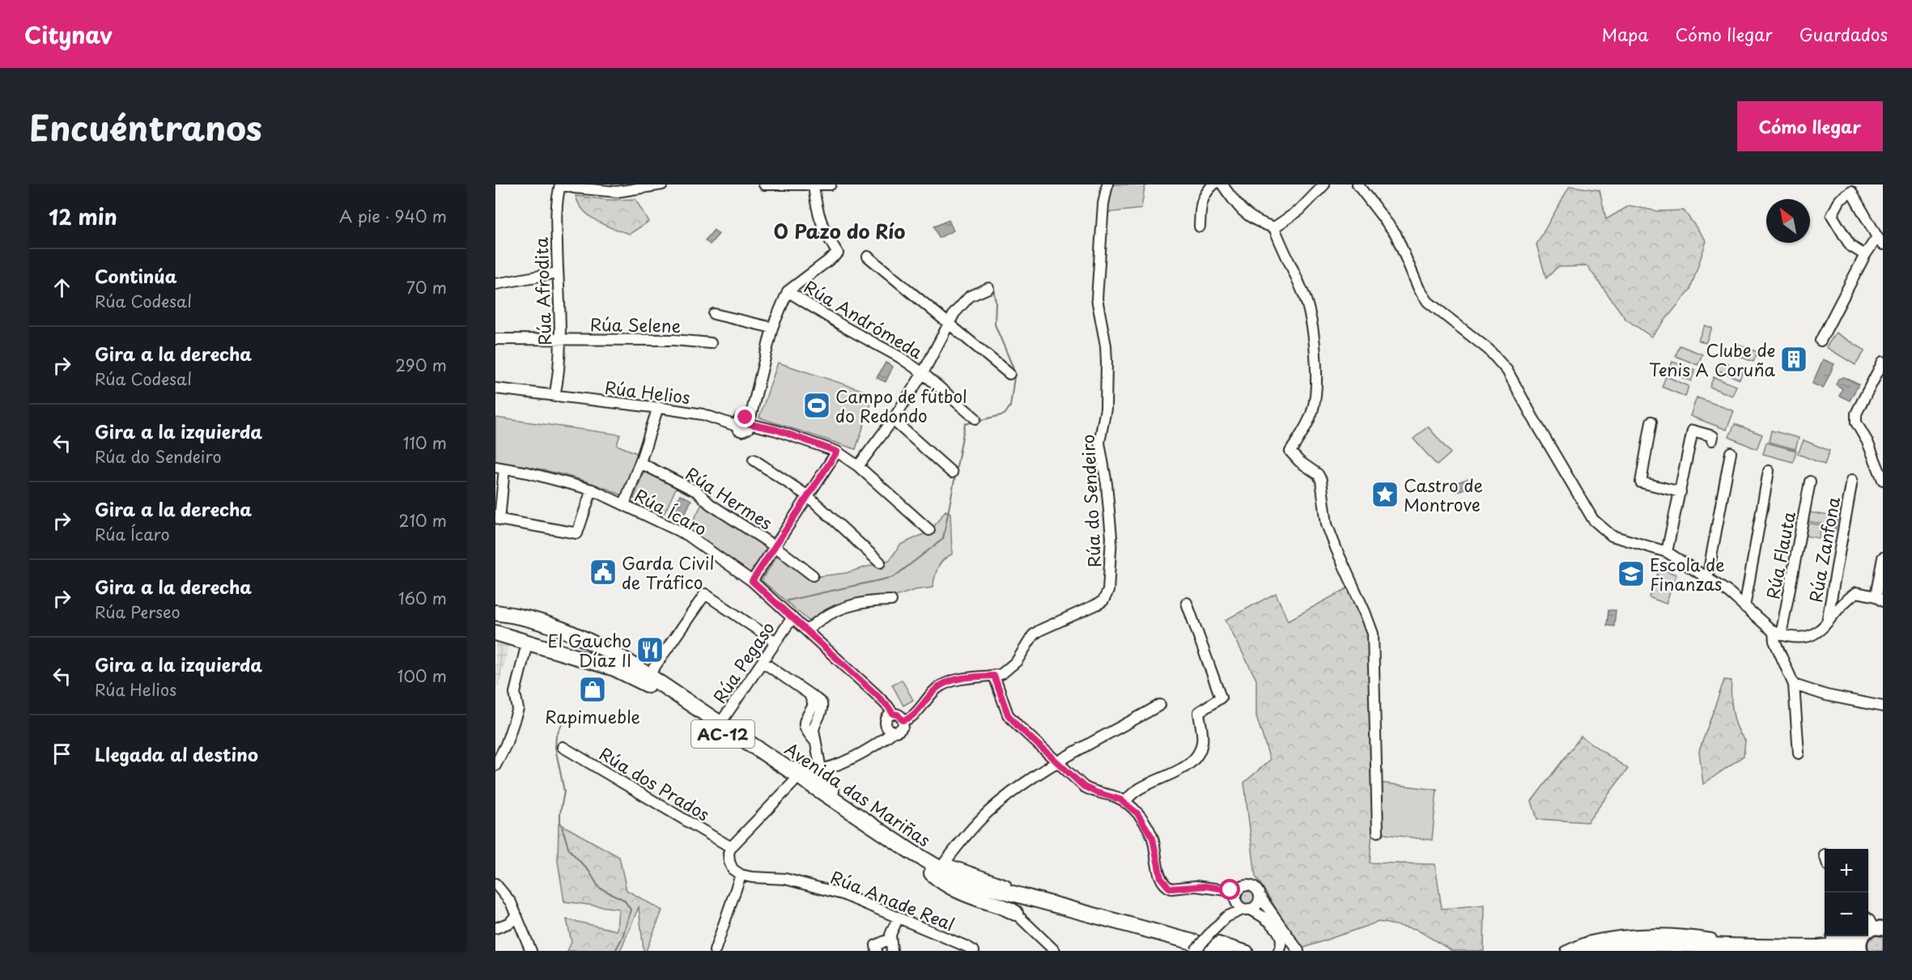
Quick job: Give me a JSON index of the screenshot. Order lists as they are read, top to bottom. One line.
{"streets":{"highway":["AC-12","Avenida das Mariñas"],"street":["Rúa Afrodita","Rúa Andrómeda","Rúa Selene","Rúa Helios","Rúa Hermes","Rúa do Sendeiro","Rúa Ícaro","Rúa Zanfona","Rúa Flauta","Rúa Pegaso","Rúa dos Prados","Rúa Anade Real"]},"crossings":[["Rúa Afrodita","Rúa Selene"],["Rúa Afrodita","Rúa Helios"],["Rúa do Sendeiro","Rúa Ícaro"],["Rúa Ícaro","Rúa Pegaso"],["Rúa Pegaso","Avenida das Mariñas"]],"districts":["O Pazo do Río"],"places":{"building":["Clube de Tenis A Coruña"],"sports":["Campo de fútbol do Redondo"],"place":["Castro de Montrove"],"public building":["Garda Civil de Tráfico"],"school or university":["Escola de Finanzas"],"restaurant":["El Gaucho Díaz II"],"shop":["Rapimueble"]},"north":"top left","page":{"header":"Citynav","nav":["Mapa","Cómo llegar","Guardados"],"title":"Encuéntranos","buttons":"Cómo llegar","heading":["12 min","A pie · 940 m"],"list":[["Continúa","Rúa Codesal","70 m"],["Gira a la derecha","Rúa Codesal","290 m"],["Gira a la izquierda","Rúa do Sendeiro","110 m"],["Gira a la derecha","Rúa Ícaro","210 m"],["Gira a la derecha","Rúa Perseo","160 m"],["Gira a la izquierda","Rúa Helios","100 m"],"Llegada al destino"],"map_buttons":["+","−"]}}
